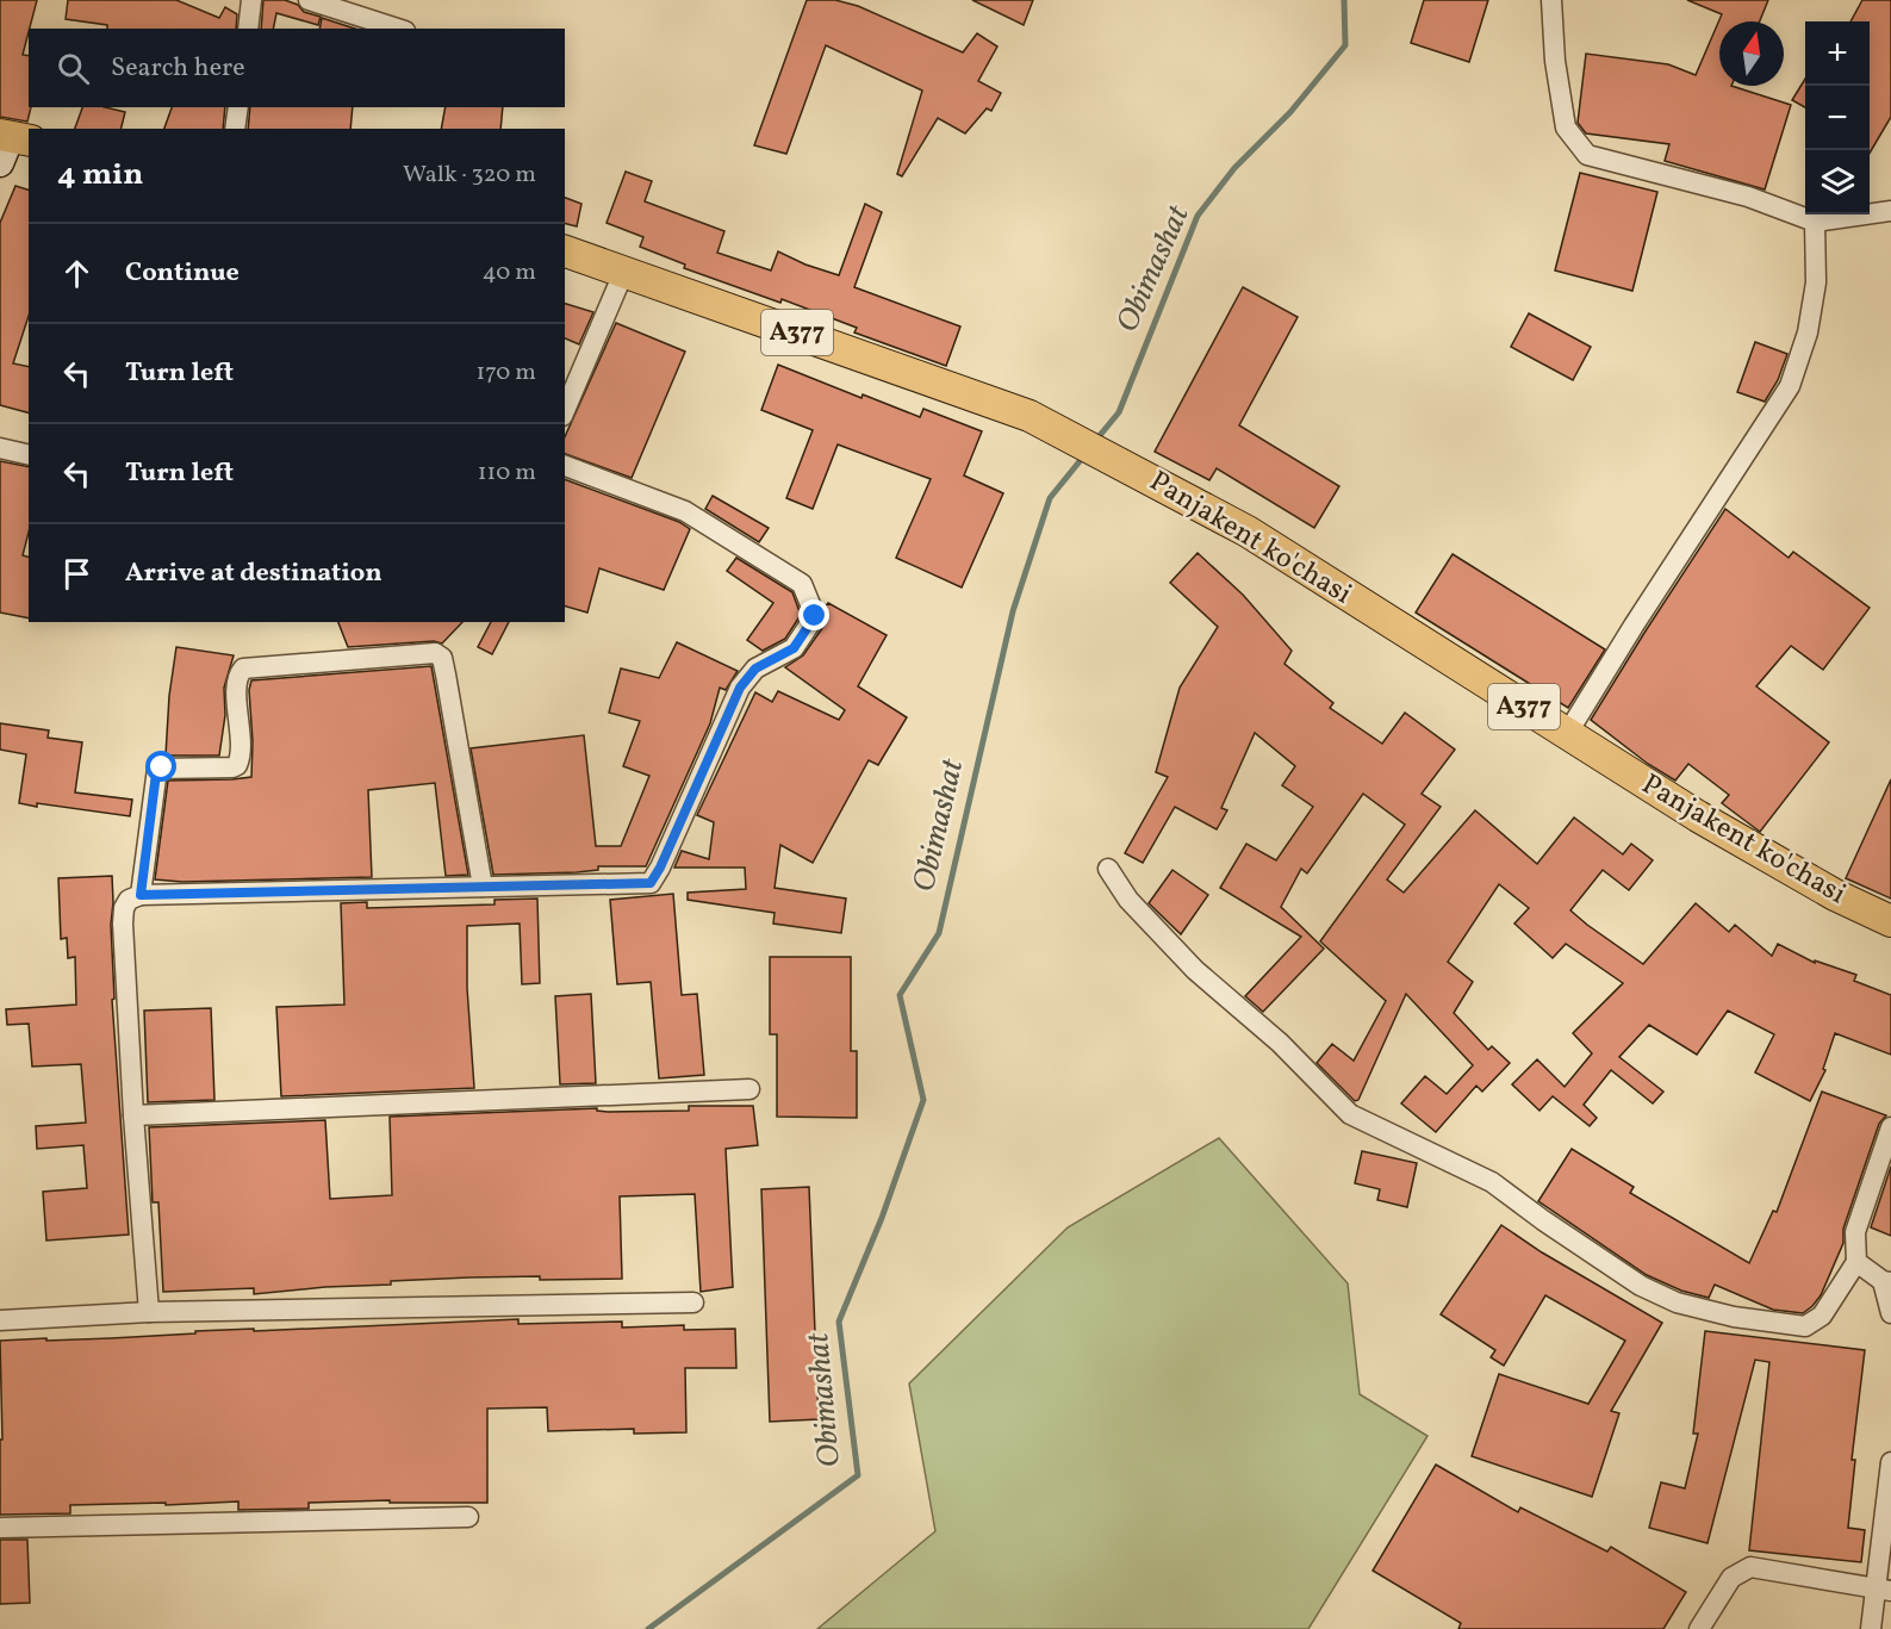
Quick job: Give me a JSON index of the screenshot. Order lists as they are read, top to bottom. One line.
{"streets":{"main road":["A377","Panjakent ko'chasi"]},"water":["Obimashat"],"north":"top","page":{"map_buttons":["+","−"],"search":"Search here","heading":["4 min","Walk · 320 m"],"list":[["Continue","40 m"],["Turn left","170 m"],["Turn left","110 m"],"Arrive at destination"]}}
